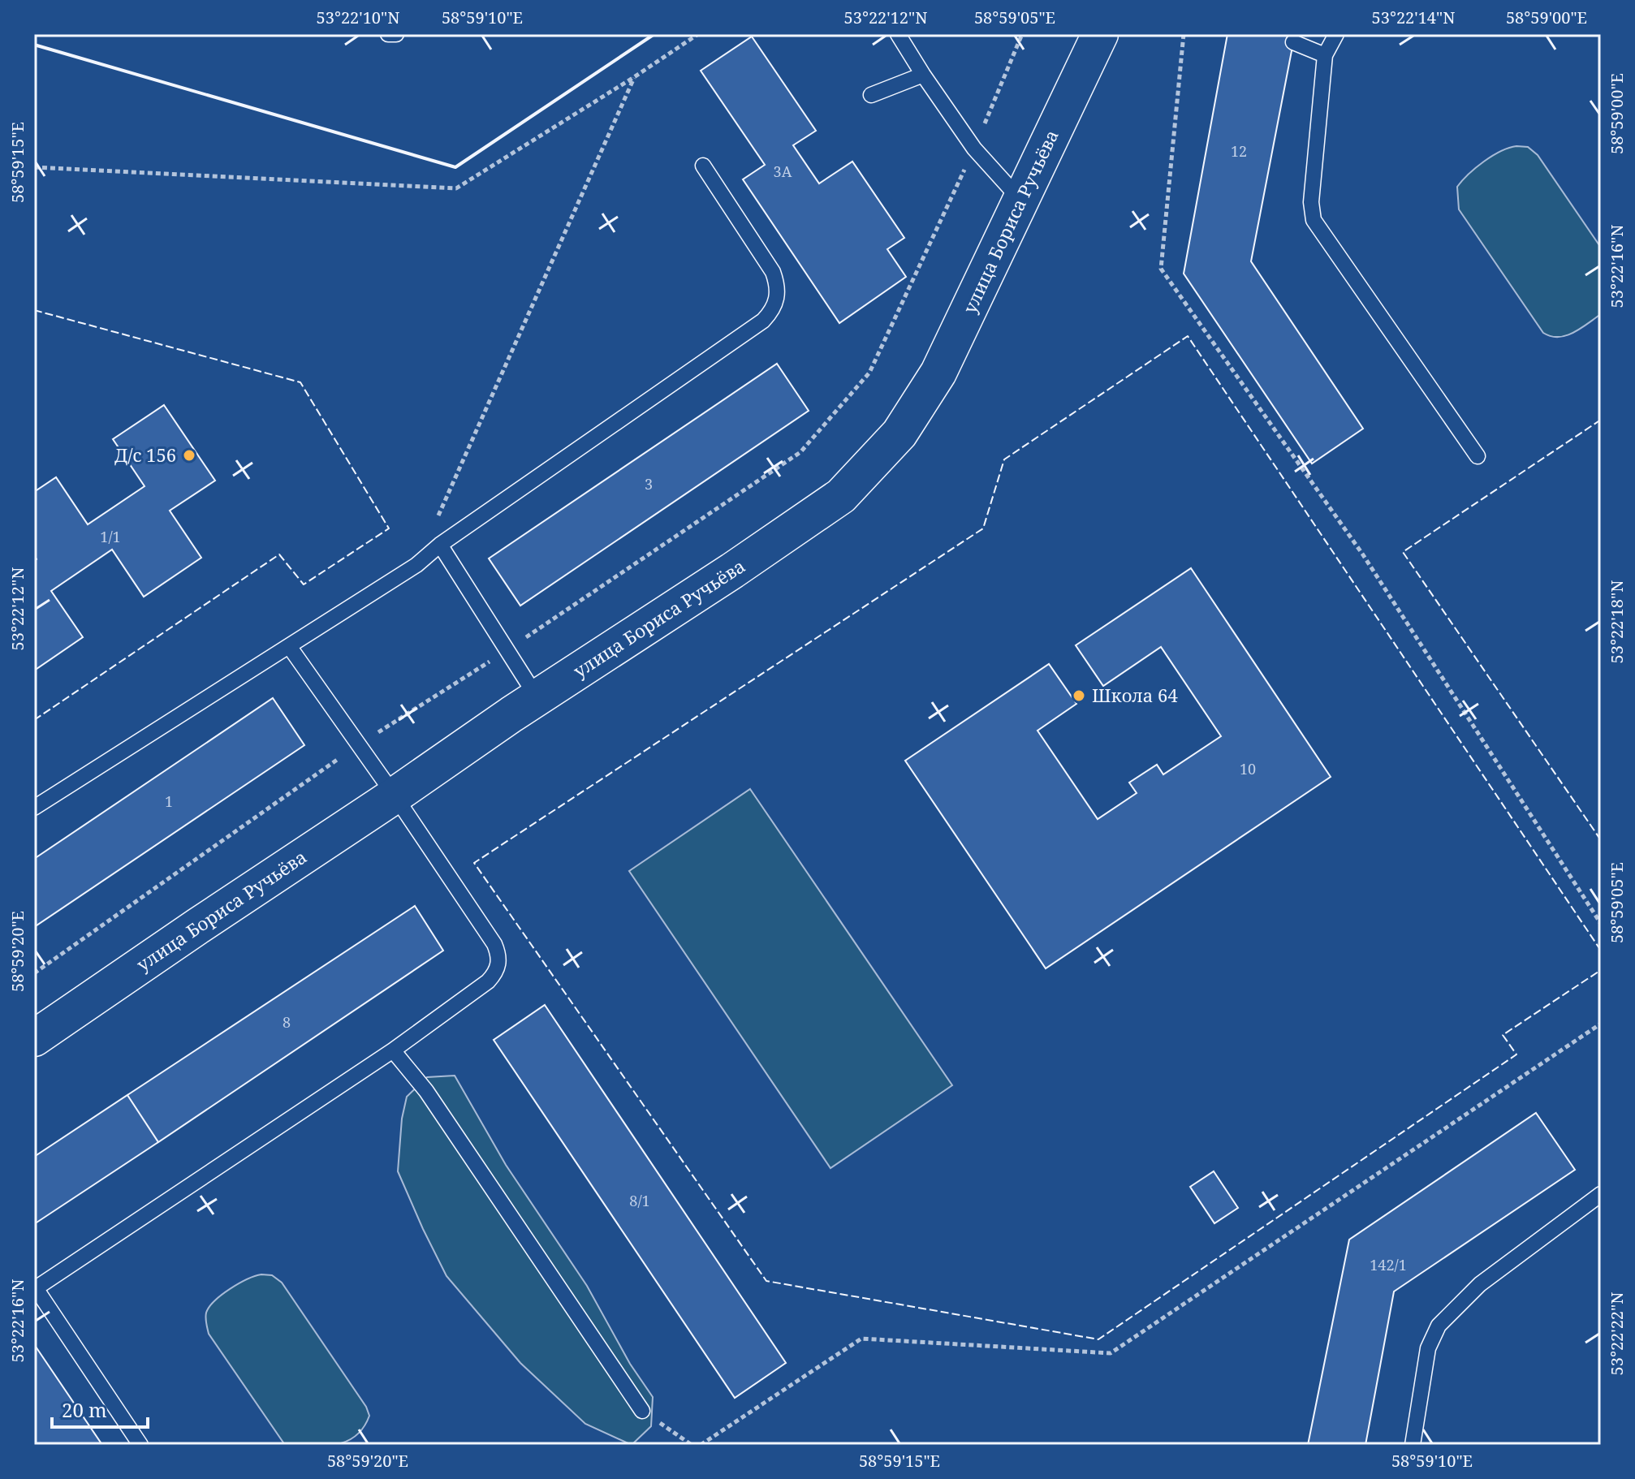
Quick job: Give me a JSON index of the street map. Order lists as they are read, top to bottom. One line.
{"streets":{"street":["улица Бориса Ручьёва"]},"places":["Д/с 156","Школа 64"],"house_numbers":["12","3А","3","1/1","10","1","8","8/1","142/1"],"scale_bar":"20 m","coordinates":["53°22'10\"N","58°59'10\"E","53°22'12\"N","58°59'05\"E","53°22'14\"N","58°59'00\"E","58°59'15\"E","53°22'16\"N","53°22'18\"N","58°59'20\"E","53°22'22\"N"]}
